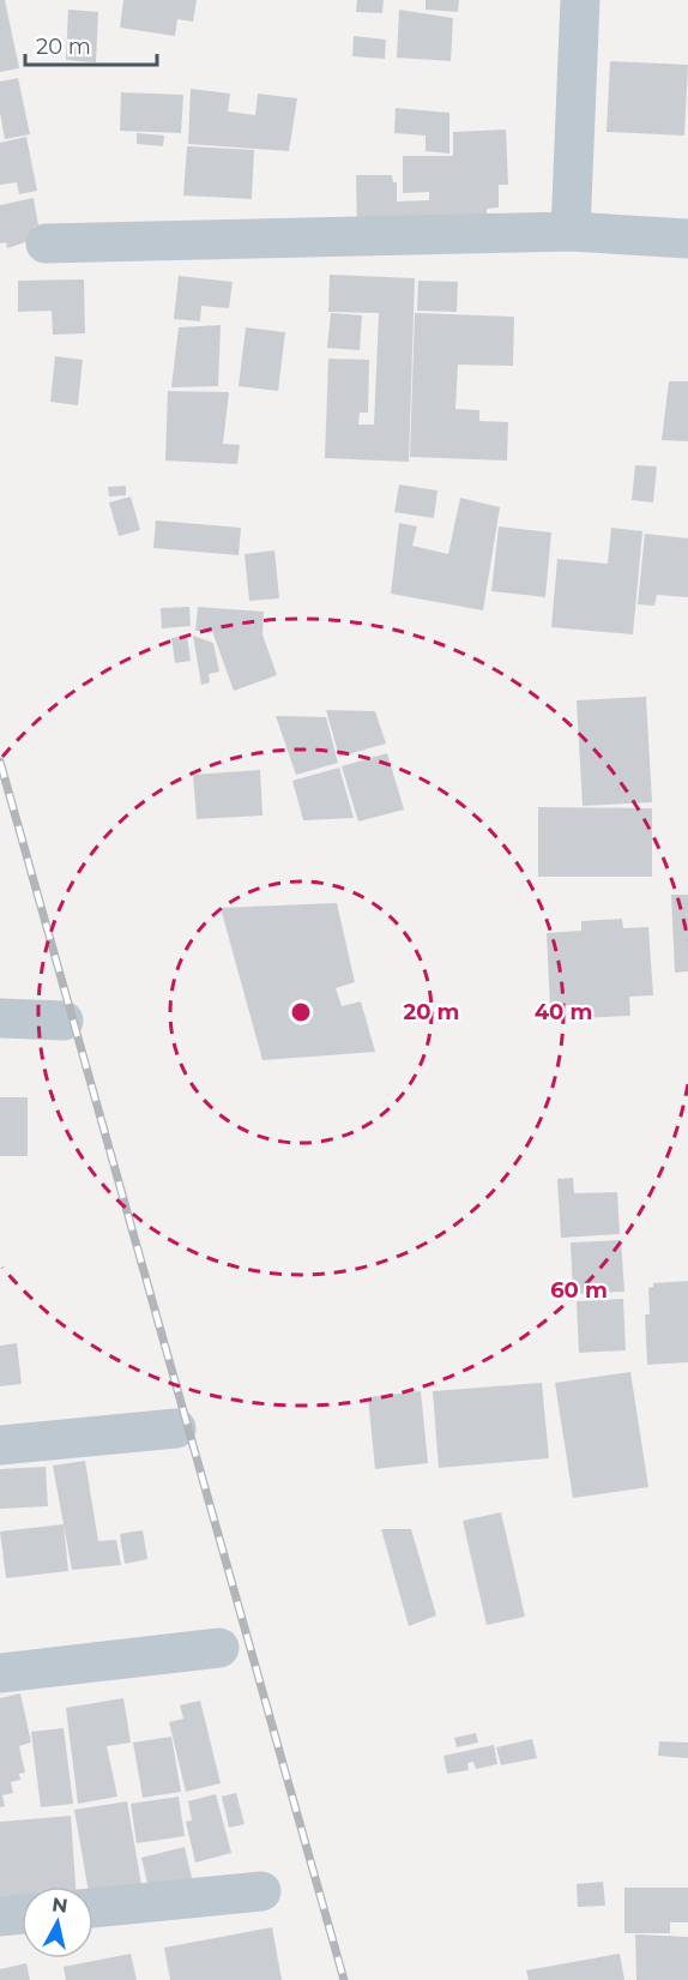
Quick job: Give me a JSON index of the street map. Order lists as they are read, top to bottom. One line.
{"scale_bar":"20 m","north":"top","rings":["20 m","40 m","60 m"]}
